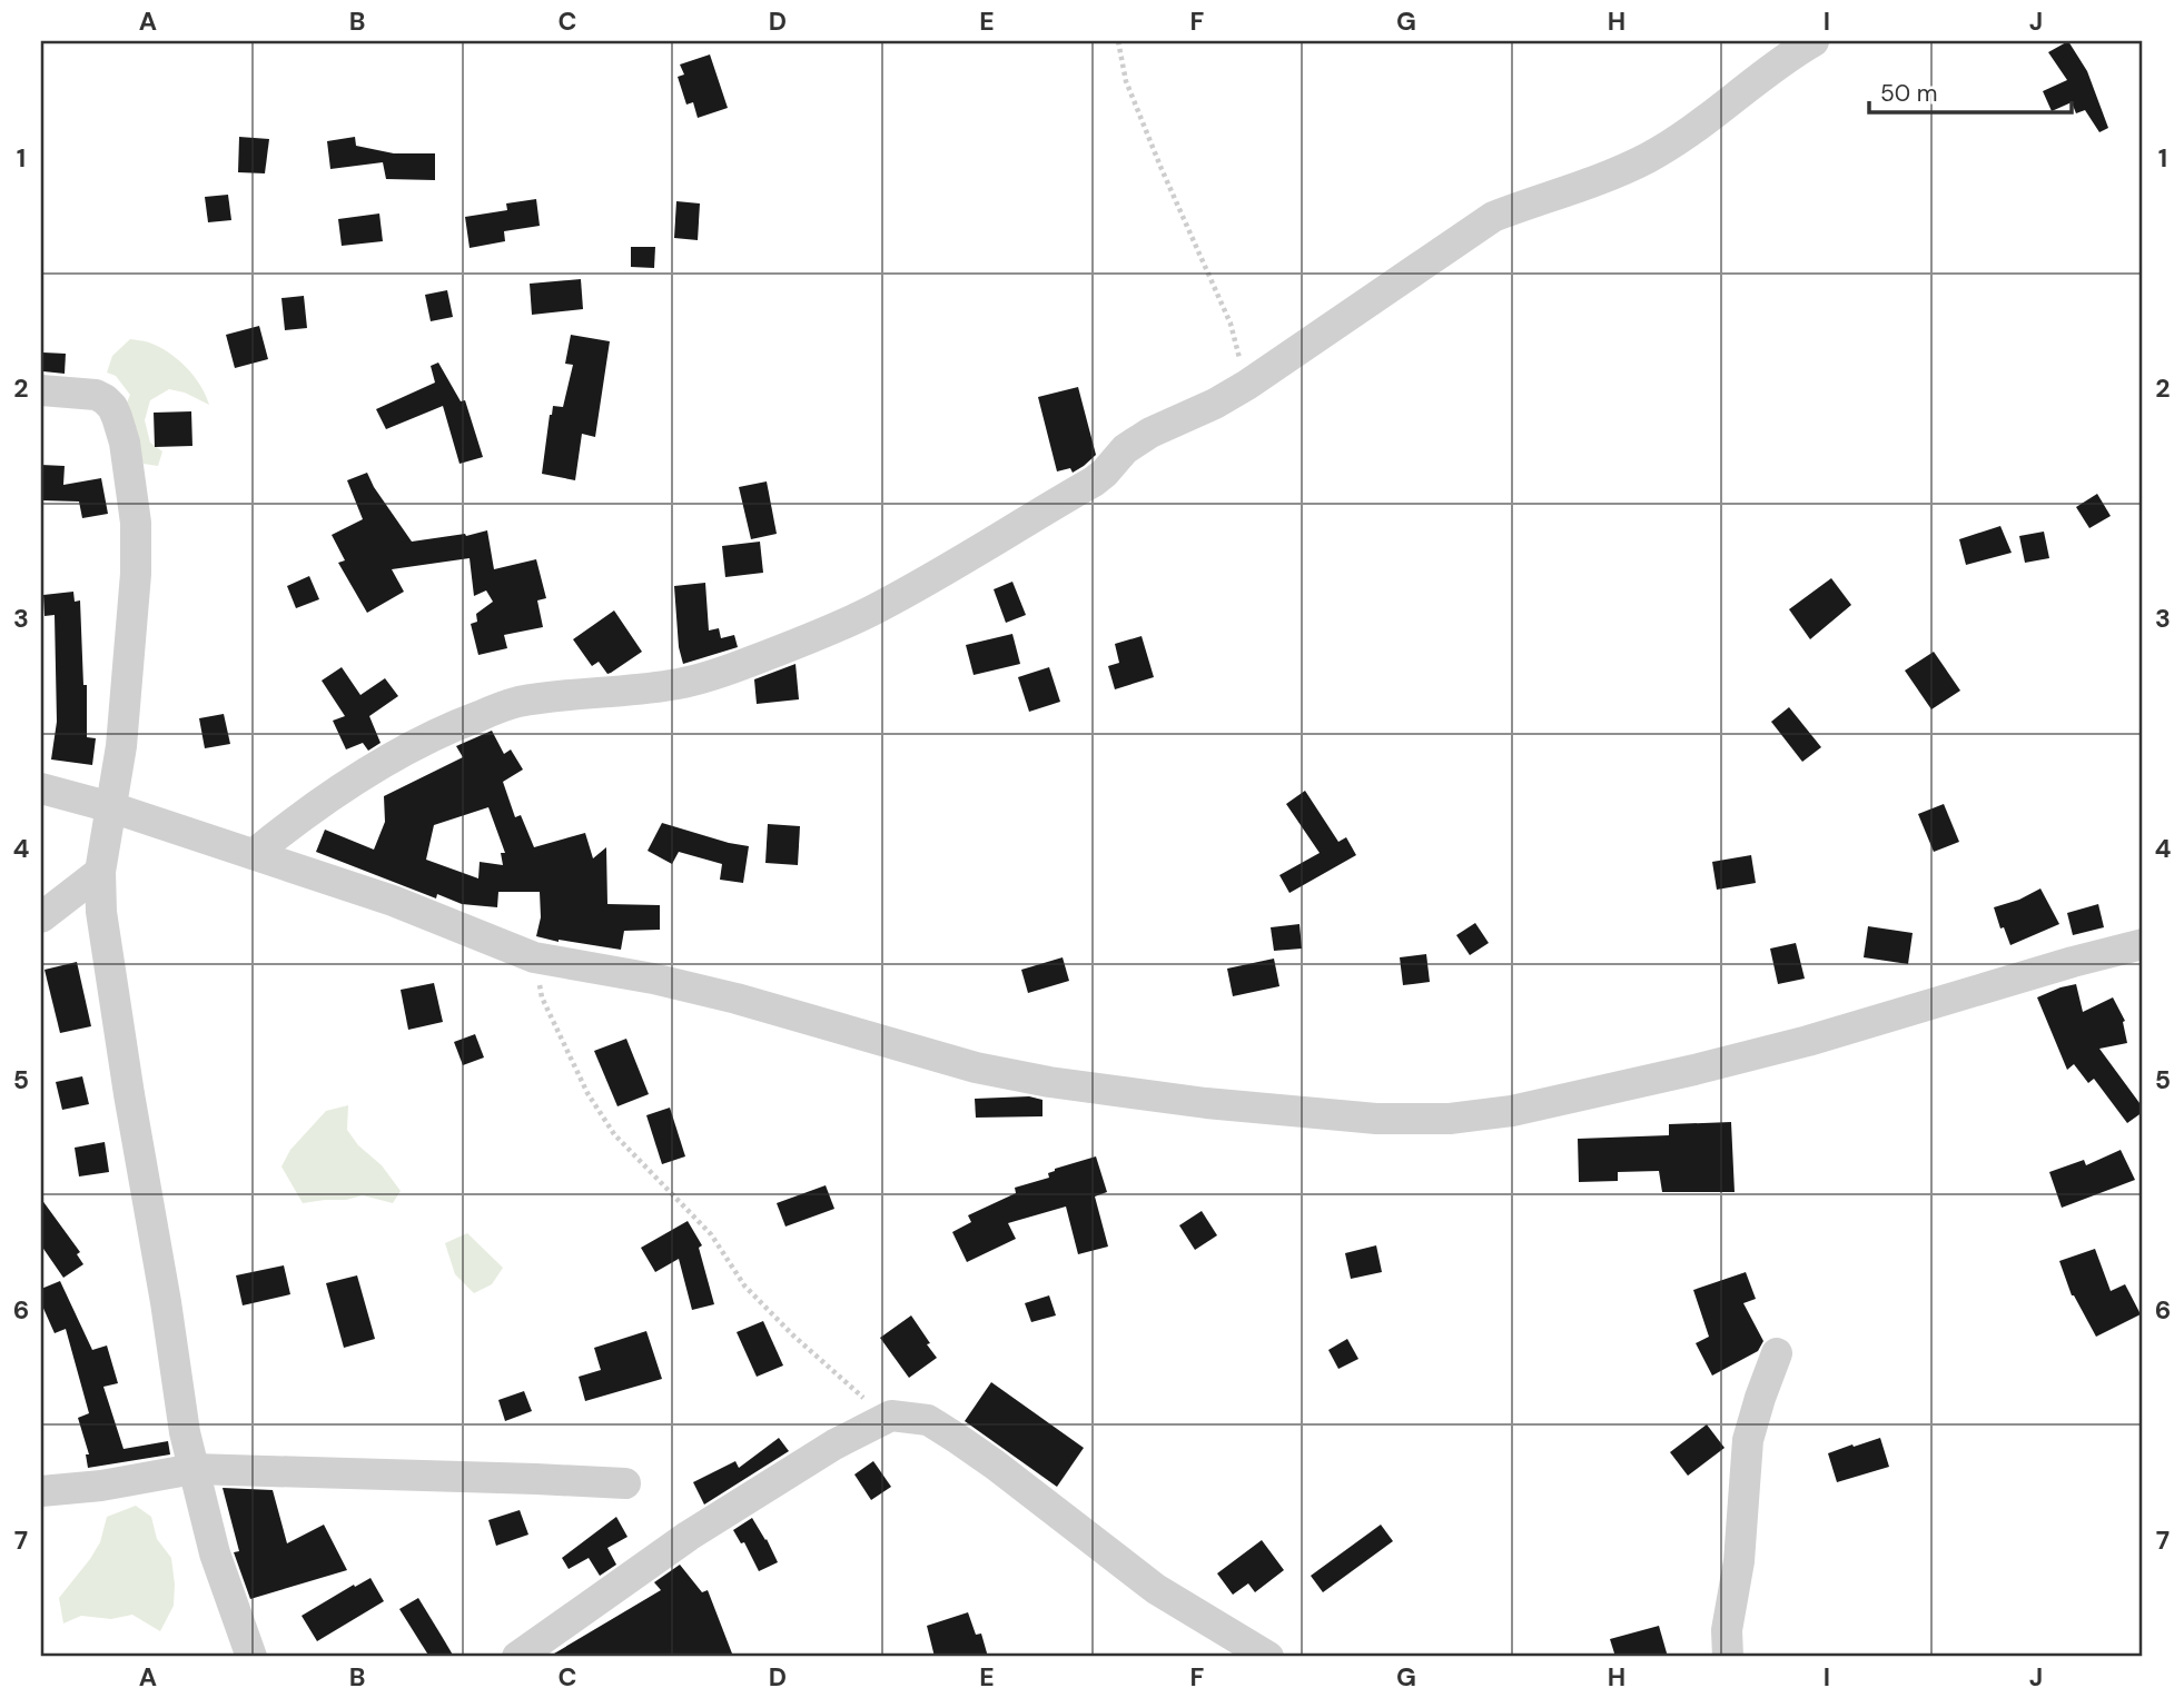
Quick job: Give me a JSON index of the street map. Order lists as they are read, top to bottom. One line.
{"scale_bar":"50 m","grid":{"columns":["A","B","C","D","E","F","G","H","I","J"],"rows":["1","2","3","4","5","6","7"]}}
